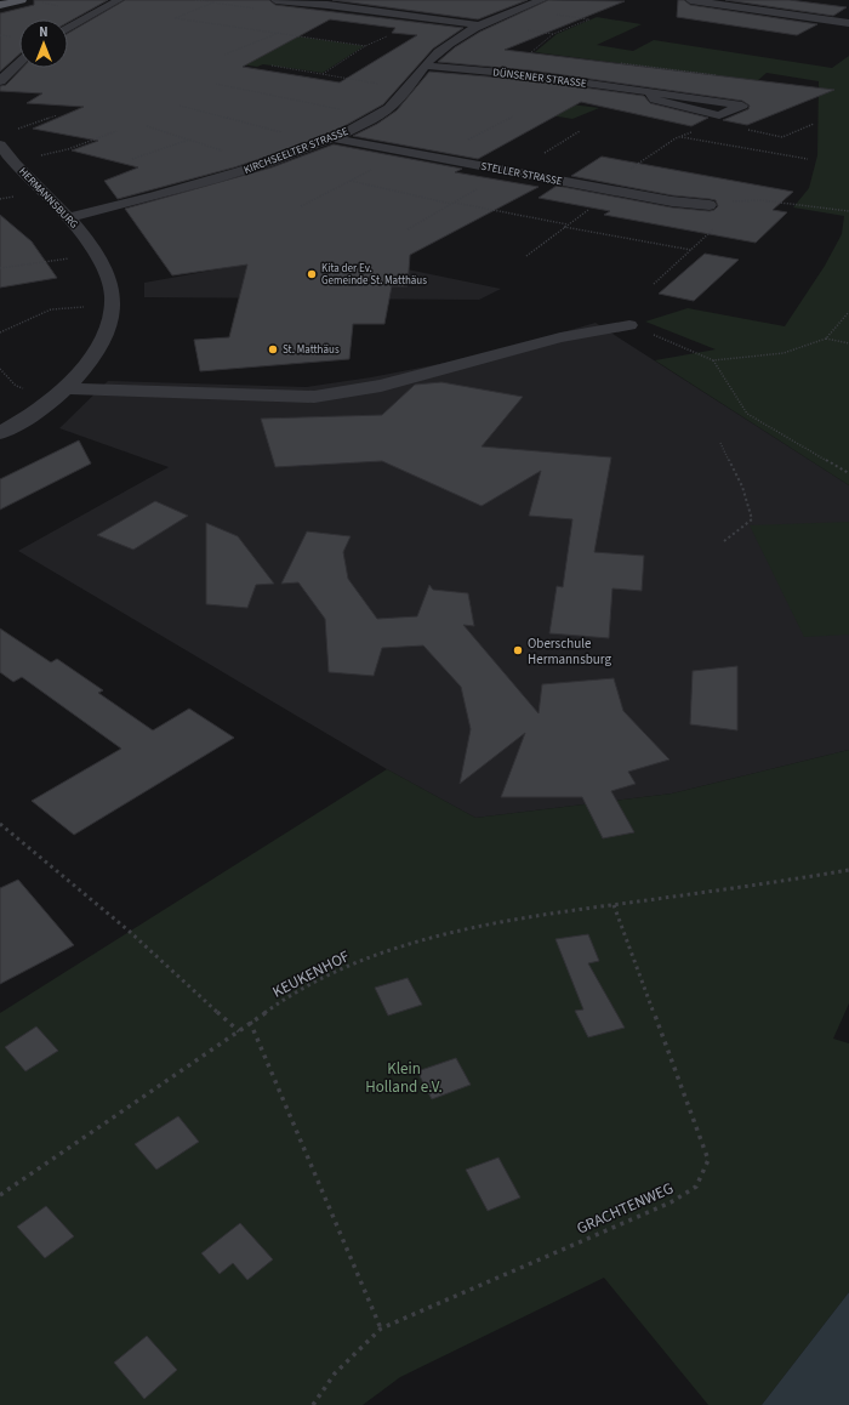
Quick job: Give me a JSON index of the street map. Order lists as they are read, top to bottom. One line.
{"streets":{"street":["DÜNSENER STRASSE","KIRCHSEELTER STRASSE","STELLER STRASSE","HERMANNSBURG"],"path":["KEUKENHOF","GRACHTENWEG"]},"crossings":[["DÜNSENER STRASSE","KIRCHSEELTER STRASSE"],["KIRCHSEELTER STRASSE","STELLER STRASSE"],["KIRCHSEELTER STRASSE","HERMANNSBURG"],["KEUKENHOF","GRACHTENWEG"]],"parks":["Klein Holland e.V."],"places":["Kita der Ev. Gemeinde St. Matthäus","St. Matthäus","Oberschule Hermannsburg"],"north":"top"}
